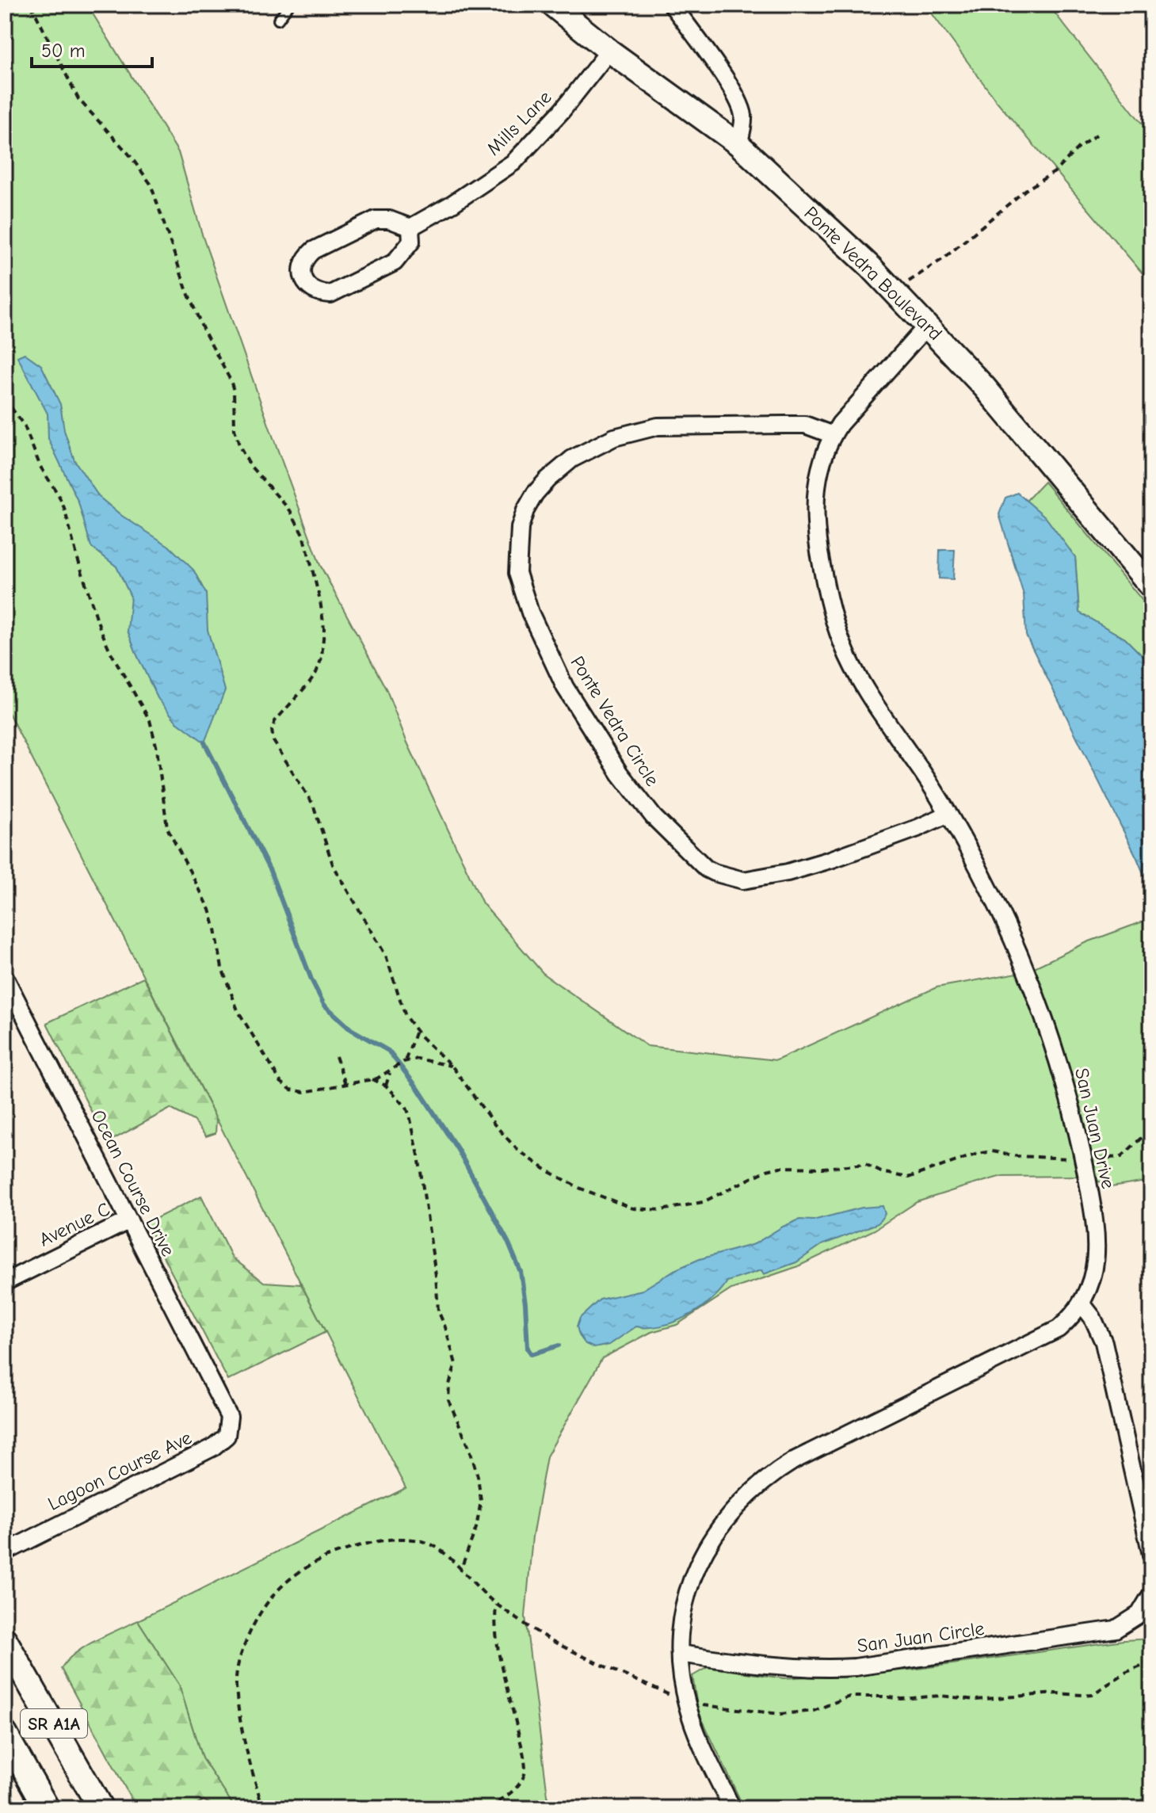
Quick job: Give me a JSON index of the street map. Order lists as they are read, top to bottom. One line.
{"streets":{"main road":["SR A1A"],"street":["Mills Lane","Ponte Vedra Boulevard","Ponte Vedra Circle","San Juan Drive","Ocean Course Drive","Avenue C","Lagoon Course Ave","San Juan Circle"]},"crossings":[["Mills Lane","Ponte Vedra Boulevard"],["Ponte Vedra Boulevard","San Juan Drive"],["Ponte Vedra Circle","San Juan Drive"],["San Juan Drive","San Juan Circle"],["Ocean Course Drive","Avenue C"],["Ocean Course Drive","Lagoon Course Ave"]],"scale_bar":"50 m"}
